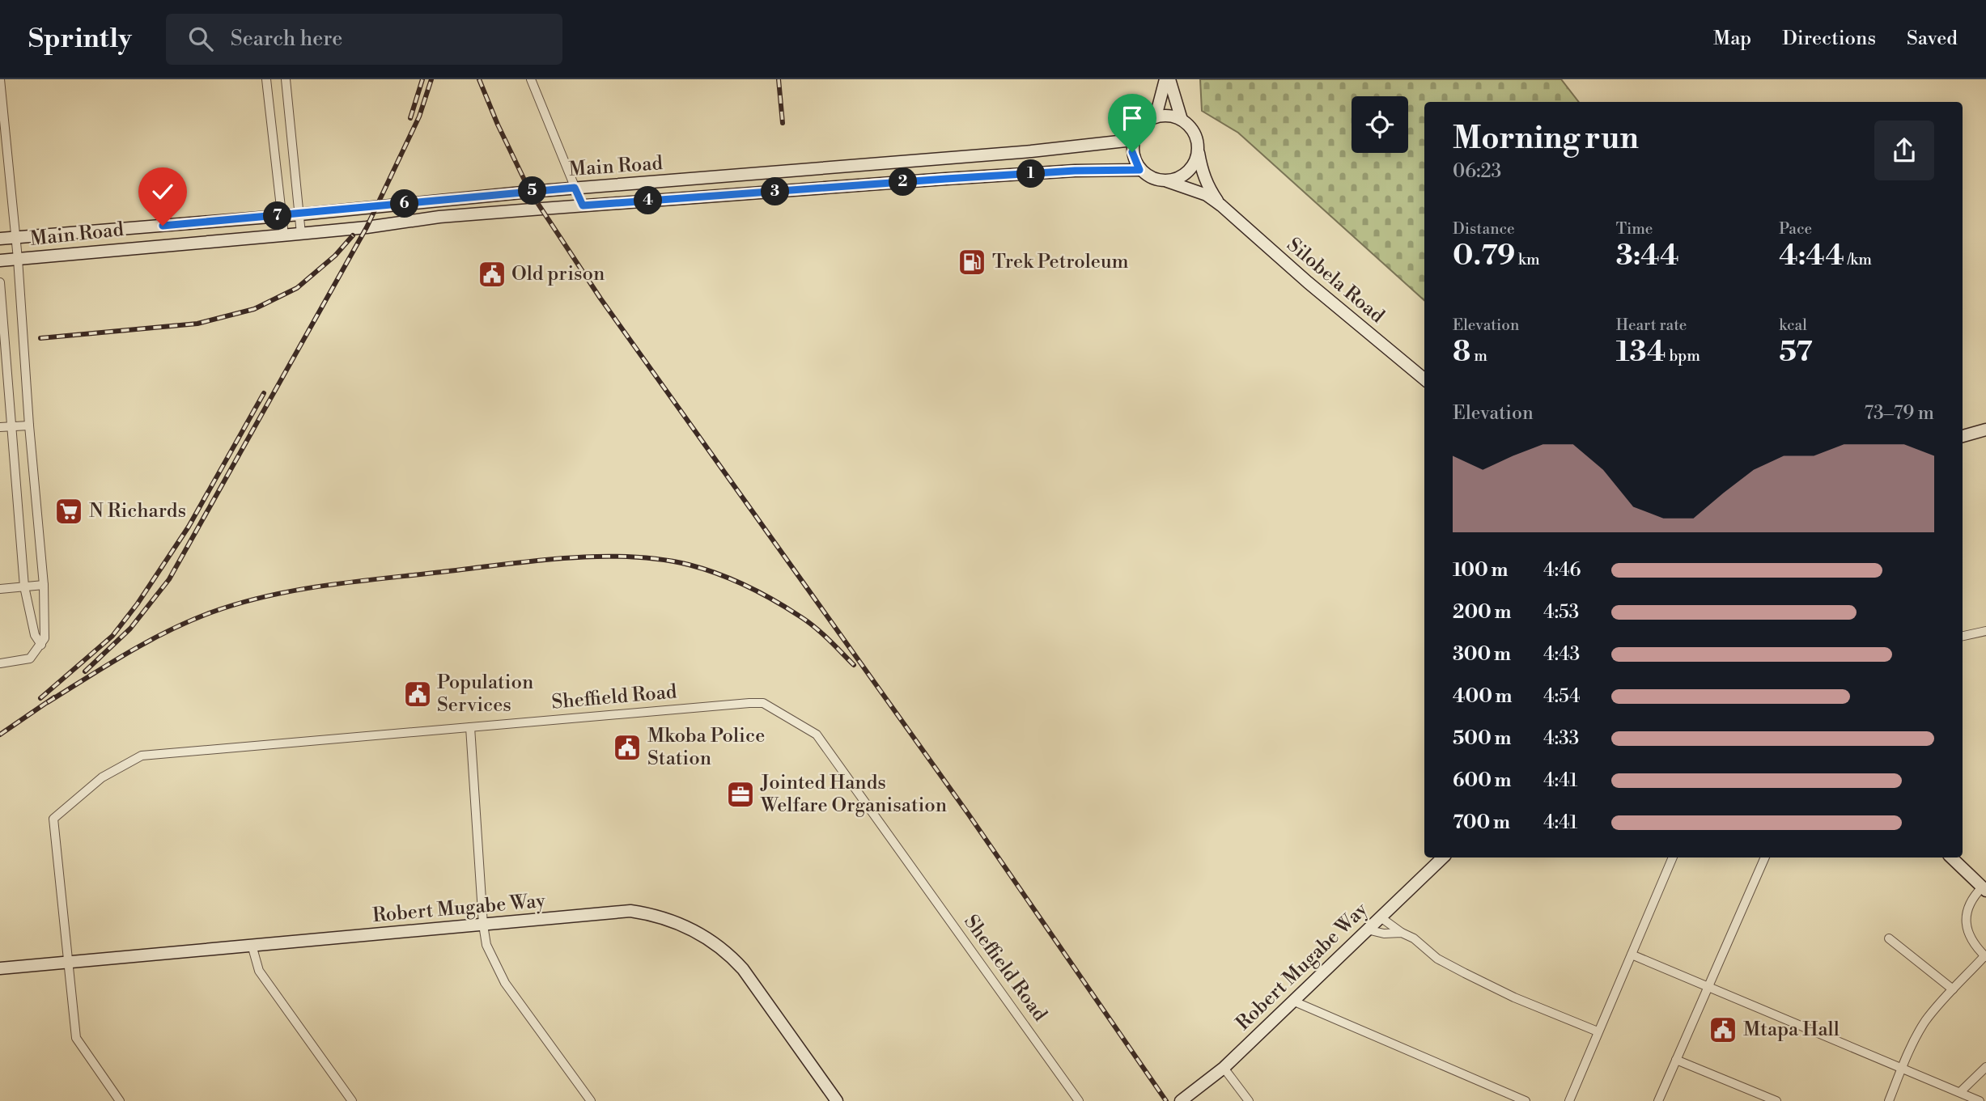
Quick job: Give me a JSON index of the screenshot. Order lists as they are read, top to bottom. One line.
{"streets":{"main road":["Main Road","Silobela Road","Robert Mugabe Way"],"street":["Sheffield Road"]},"crossings":[["Main Road","Silobela Road"],["Sheffield Road","Robert Mugabe Way"]],"places":{"fuel station":["Trek Petroleum"],"public building":["Old prison","Population Services","Mkoba Police Station","Mtapa Hall"],"supermarket":["N Richards"],"office":["Jointed Hands Welfare Organisation"]},"page":{"header":"Sprintly","search":"Search here","nav":["Map","Directions","Saved"],"heading":["Morning run","06:23"],"pins":["1","2","5","3","4","6","7"],"stats":[["Distance","0.79 km"],["Time","3:44"],["Pace","4:44 /km"],["Elevation","8 m"],["Heart rate","134 bpm"],["kcal","57"]],"chart":["Elevation","73–79 m"],"list":[{"name":"100 m","note":"4:46"},{"name":"200 m","note":"4:53"},{"name":"300 m","note":"4:43"},{"name":"400 m","note":"4:54"},{"name":"500 m","note":"4:33"},{"name":"600 m","note":"4:41"},{"name":"700 m","note":"4:41"}]}}
